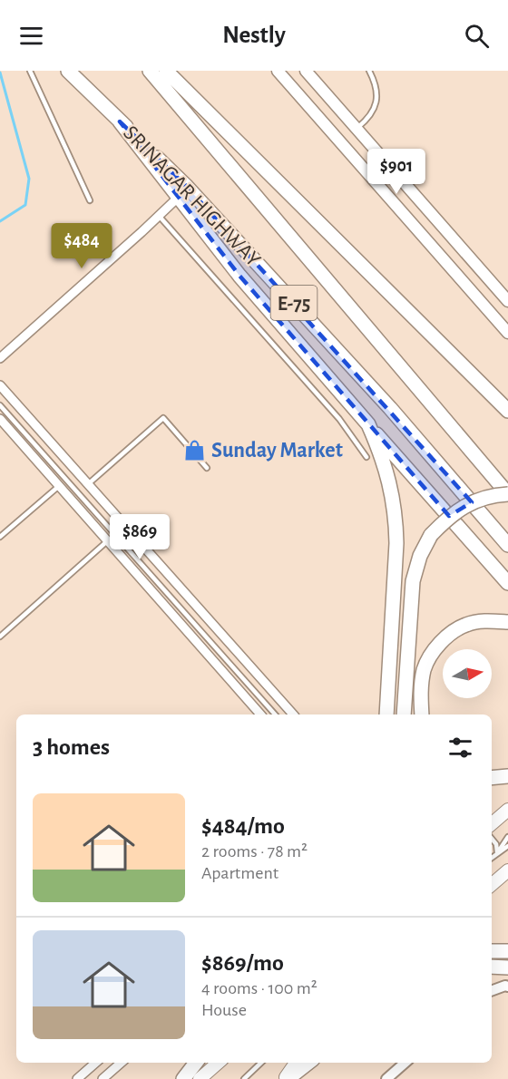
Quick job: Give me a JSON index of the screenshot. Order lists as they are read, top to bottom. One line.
{"streets":{"highway":["SRINAGAR HIGHWAY","E-75"]},"places":{"shop":["Sunday Market"]},"north":"right","page":{"header":"Nestly","price":["$901","$484","$869"],"heading":"3 homes","list":[{"name":"$484/mo","note":"2 rooms · 78 m² · Apartment"},{"name":"$869/mo","note":"4 rooms · 100 m² · House"}]}}
